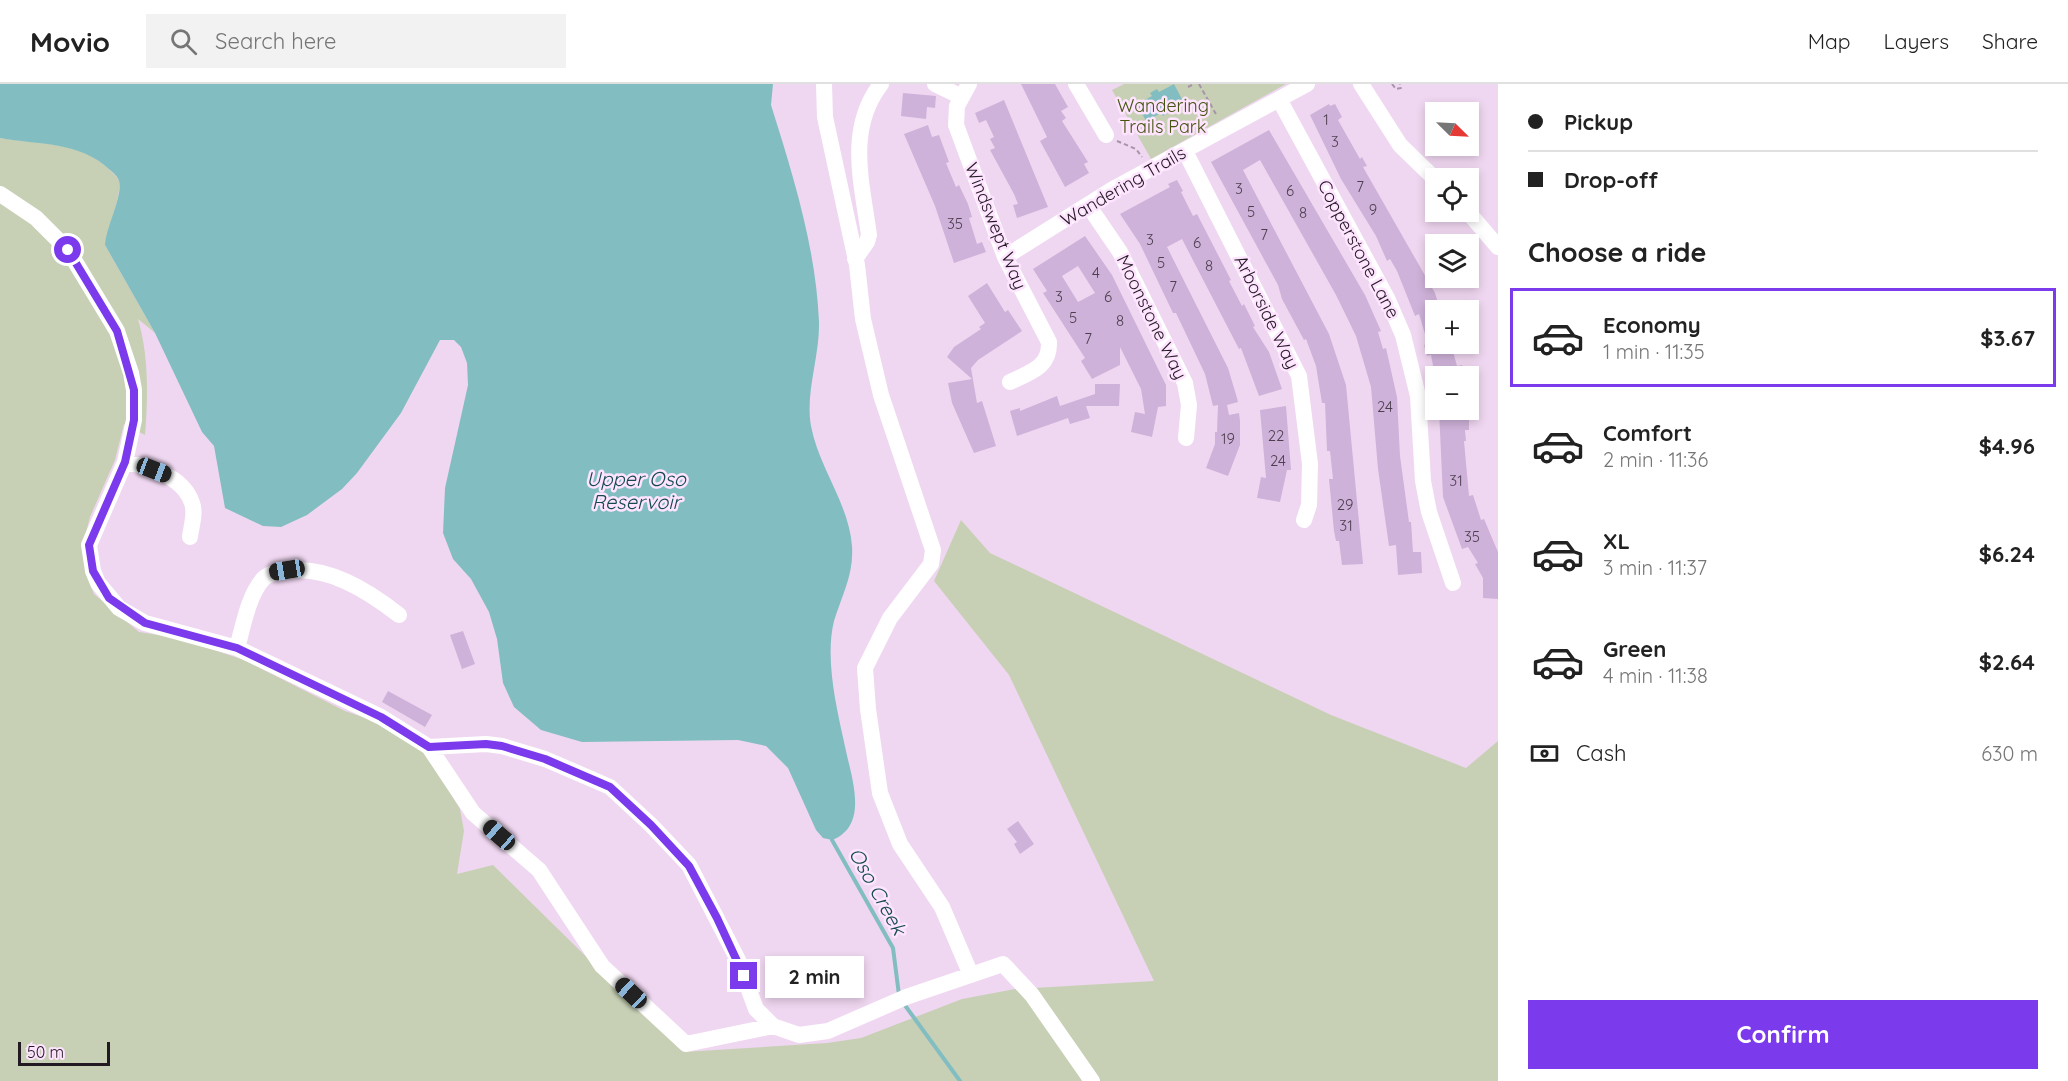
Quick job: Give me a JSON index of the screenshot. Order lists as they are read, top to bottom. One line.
{"streets":{"street":["Wandering Trails","Windswept Way","Copperstone Lane","Arborside Way","Moonstone Way"]},"crossings":[["Wandering Trails","Windswept Way"],["Wandering Trails","Copperstone Lane"],["Wandering Trails","Arborside Way"],["Wandering Trails","Moonstone Way"]],"water":["Upper Oso Reservoir","Oso Creek"],"parks":["Wandering Trails Park"],"house_numbers":["1","3","7","3","6","9","5","8","35","7","3","6","5","8","4","7","3","6","5","8","7","24","22","19","24","31","29","31","35"],"scale_bar":"50 m","north":"bottom right","page":{"header":"Movio","search":"Search here","nav":["Map","Layers","Share"],"banner":["Pickup","Drop-off"],"map_buttons":["+","−"],"heading":"Choose a ride","list":[{"name":"Economy","note":"1 min · 11:35","value":"$3.67"},{"name":"Comfort","note":"2 min · 11:36","value":"$4.96"},{"name":"XL","note":"3 min · 11:37","value":"$6.24"},{"name":"Green","note":"4 min · 11:38","value":"$2.64"}],"pay":["Cash","630 m"],"bubble":"2 min","buttons":"Confirm","scale":"50 m"}}
